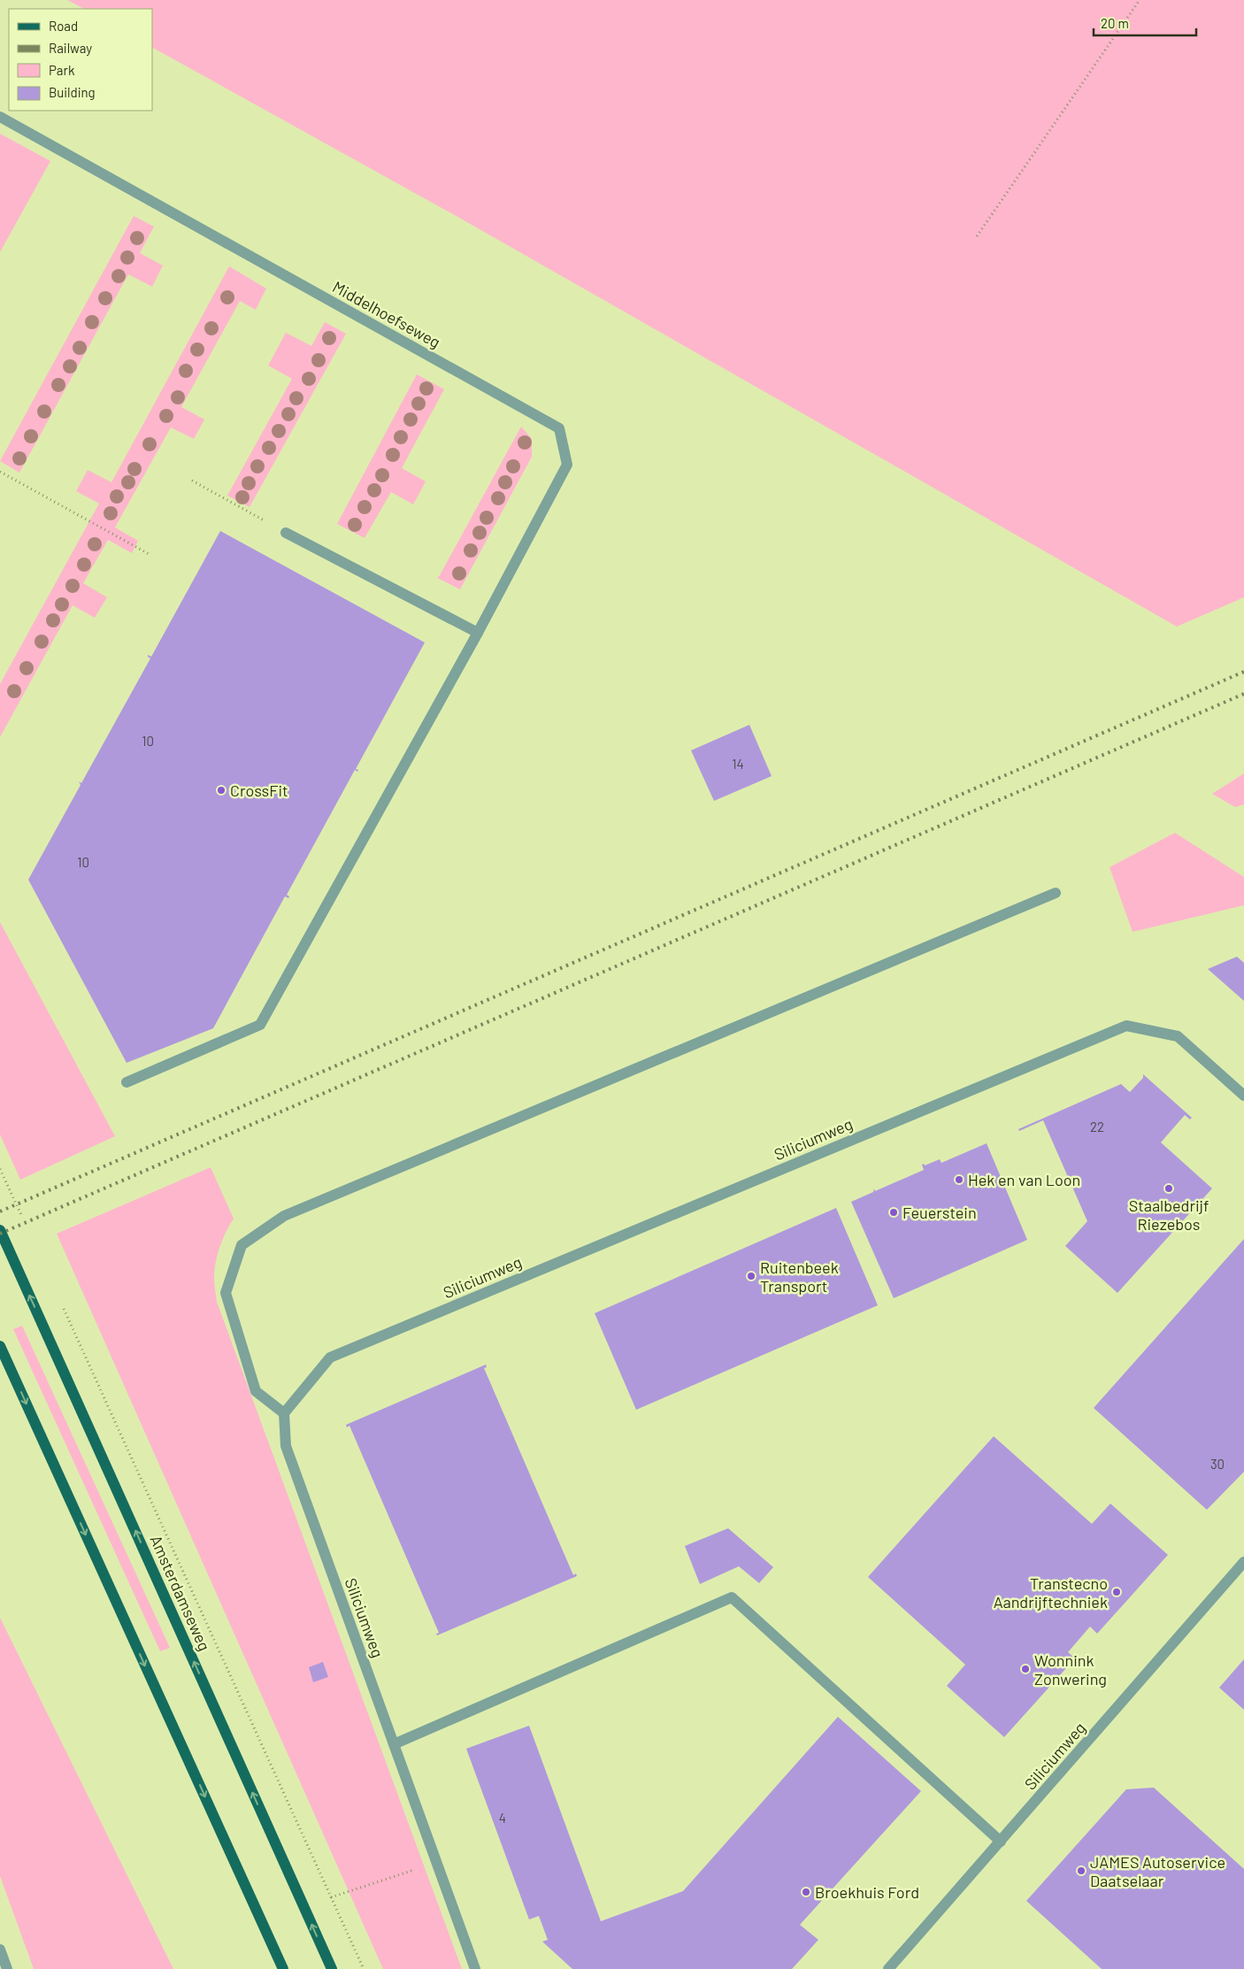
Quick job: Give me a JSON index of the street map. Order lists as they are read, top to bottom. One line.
{"streets":{"main road":["Amsterdamseweg"],"street":["Middelhoefseweg","Siliciumweg"]},"places":["CrossFit","Hek en van Loon","Staalbedrijf Riezebos","Feuerstein","Ruitenbeek Transport","Transtecno Aandrijftechniek","Wonnink Zonwering","JAMES Autoservice Daatselaar","Broekhuis Ford"],"house_numbers":["10","14","10","22","30","4"],"legend":["Road","Railway","Park","Building"],"scale_bar":"20 m"}
